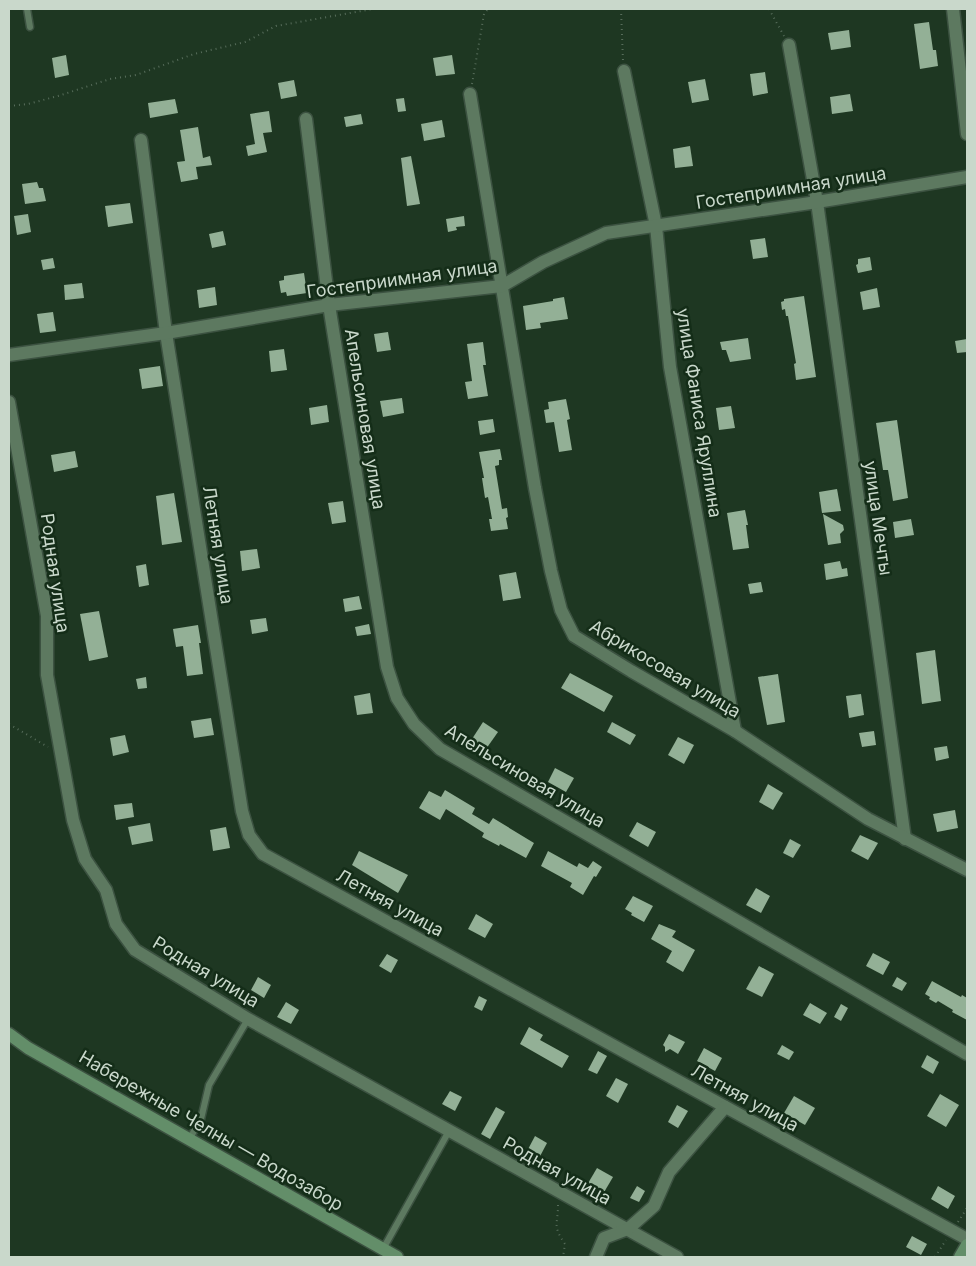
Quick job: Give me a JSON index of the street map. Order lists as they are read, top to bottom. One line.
{"streets":{"main road":["Набережные Челны — Водозабор"],"street":["Гостеприимная улица","улица Фаниса Яруллина","Апельсиновая улица","улица Мечты","Летняя улица","Родная улица","Абрикосовая улица"]},"crossings":[["Гостеприимная улица","улица Фаниса Яруллина"],["Гостеприимная улица","Апельсиновая улица"],["Гостеприимная улица","улица Мечты"],["Гостеприимная улица","Летняя улица"],["Гостеприимная улица","Абрикосовая улица"],["улица Фаниса Яруллина","Абрикосовая улица"],["улица Мечты","Абрикосовая улица"]]}
